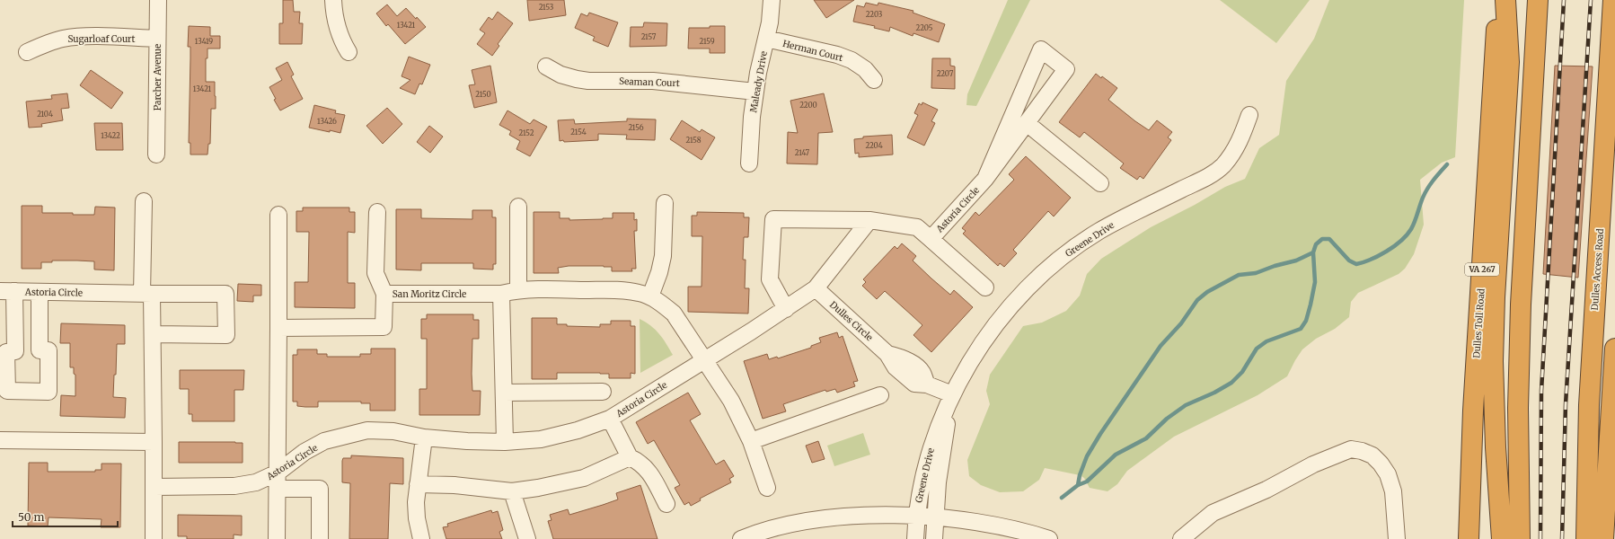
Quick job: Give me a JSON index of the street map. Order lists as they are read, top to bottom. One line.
{"streets":{"highway":["VA 267","Dulles Access Road","Dulles Toll Road"],"street":["Sugarloaf Court","Herman Court","Parcher Avenue","Seaman Court","Maleady Drive","Astoria Circle","Greene Drive","San Moritz Circle","Dulles Circle"]},"crossings":[["Sugarloaf Court","Parcher Avenue"],["Herman Court","Maleady Drive"],["Seaman Court","Maleady Drive"],["Astoria Circle","San Moritz Circle"],["Astoria Circle","Dulles Circle"],["Greene Drive","Dulles Circle"]],"house_numbers":["2153","2203","13421","2205","2157","13419","2159","2207","13421","2150","2200","2104","13426","2156","2154","2152","13422","2158","2204","2147"],"scale_bar":"50 m"}
